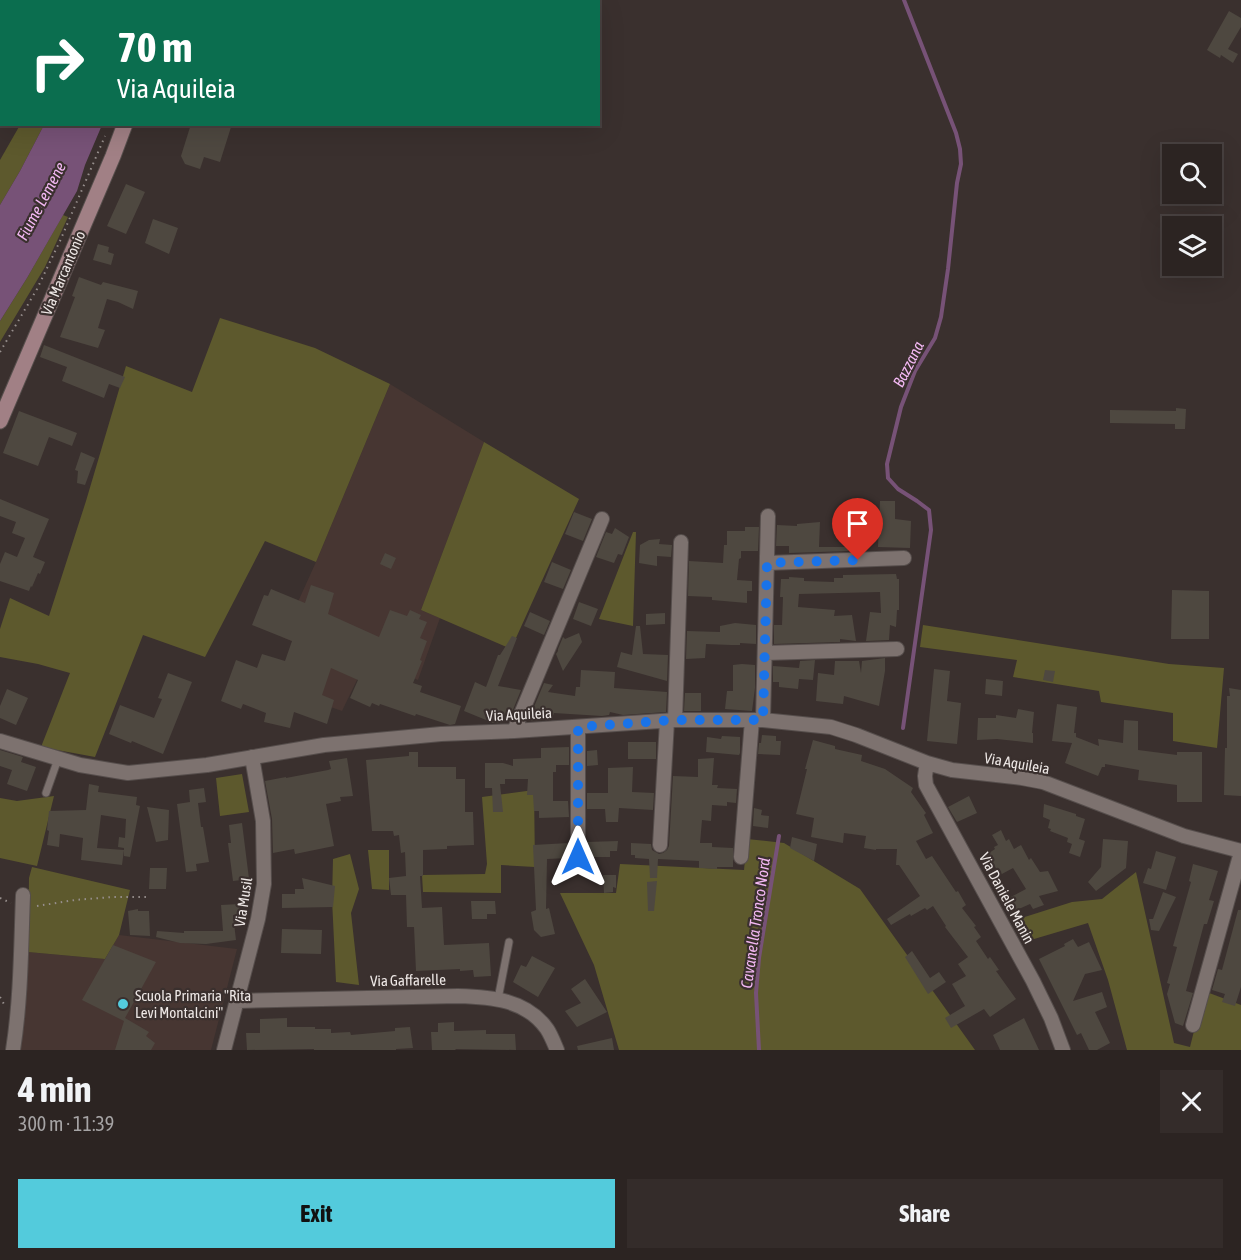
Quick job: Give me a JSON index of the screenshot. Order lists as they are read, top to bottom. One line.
{"streets":{"main road":["Via Marcantonio"],"street":["Via Aquileia","Via Daniele Manin","Via Musil","Via Gaffarelle"]},"crossings":[["Via Aquileia","Via Daniele Manin"],["Via Aquileia","Via Musil"],["Via Musil","Via Gaffarelle"]],"water":["Fiume Lemene","Bazzana","Cavanella Tronco Nord"],"places":["Scuola Primaria \"Rita Levi Montalcini\""],"page":{"turn":["70 m","Via Aquileia"],"heading":["4 min","300 m · 11:39"],"buttons":["Exit","Share"]}}
